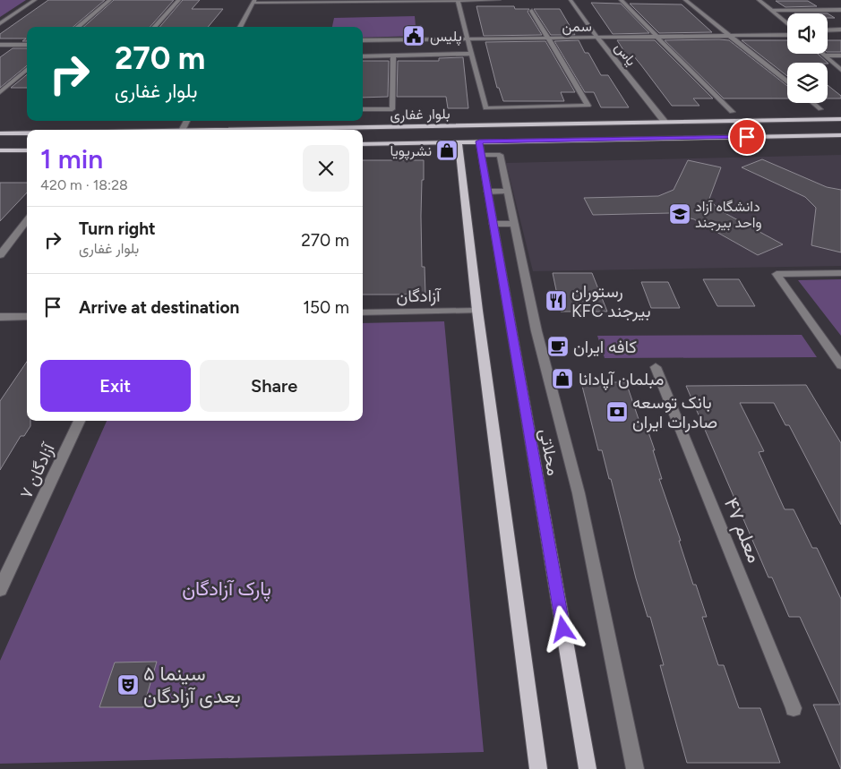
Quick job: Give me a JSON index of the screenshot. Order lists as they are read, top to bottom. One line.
{"streets":{"main road":["بلوار غفاری","محلاتی"],"street":["سمن","یاس","آزادگان","آزادگان ۷","معلم ۴۷"]},"crossings":[["سمن","یاس"],["یاس","بلوار غفاری"],["بلوار غفاری","محلاتی"]],"parks":["پارک آزادگان"],"places":{"public building":["پلیس"],"shop":["نشرپویا","مبلمان آپادانا"],"school or university":["دانشگاه آزاد واحد بیرجند"],"restaurant":["رستوران KFC بیرجند"],"cafe":["کافه ایران"],"bank":["بانک توسعه صادرات ایران"],"theatre":["سینما ۵ بعدی آزادگان"]},"page":{"turn":["270 m","بلوار غفاری"],"heading":["1 min","420 m · 18:28"],"list":[{"name":"Turn right","note":"بلوار غفاری","value":"270 m"},{"name":"Arrive at destination","value":"150 m"}],"buttons":["Exit","Share"]}}
